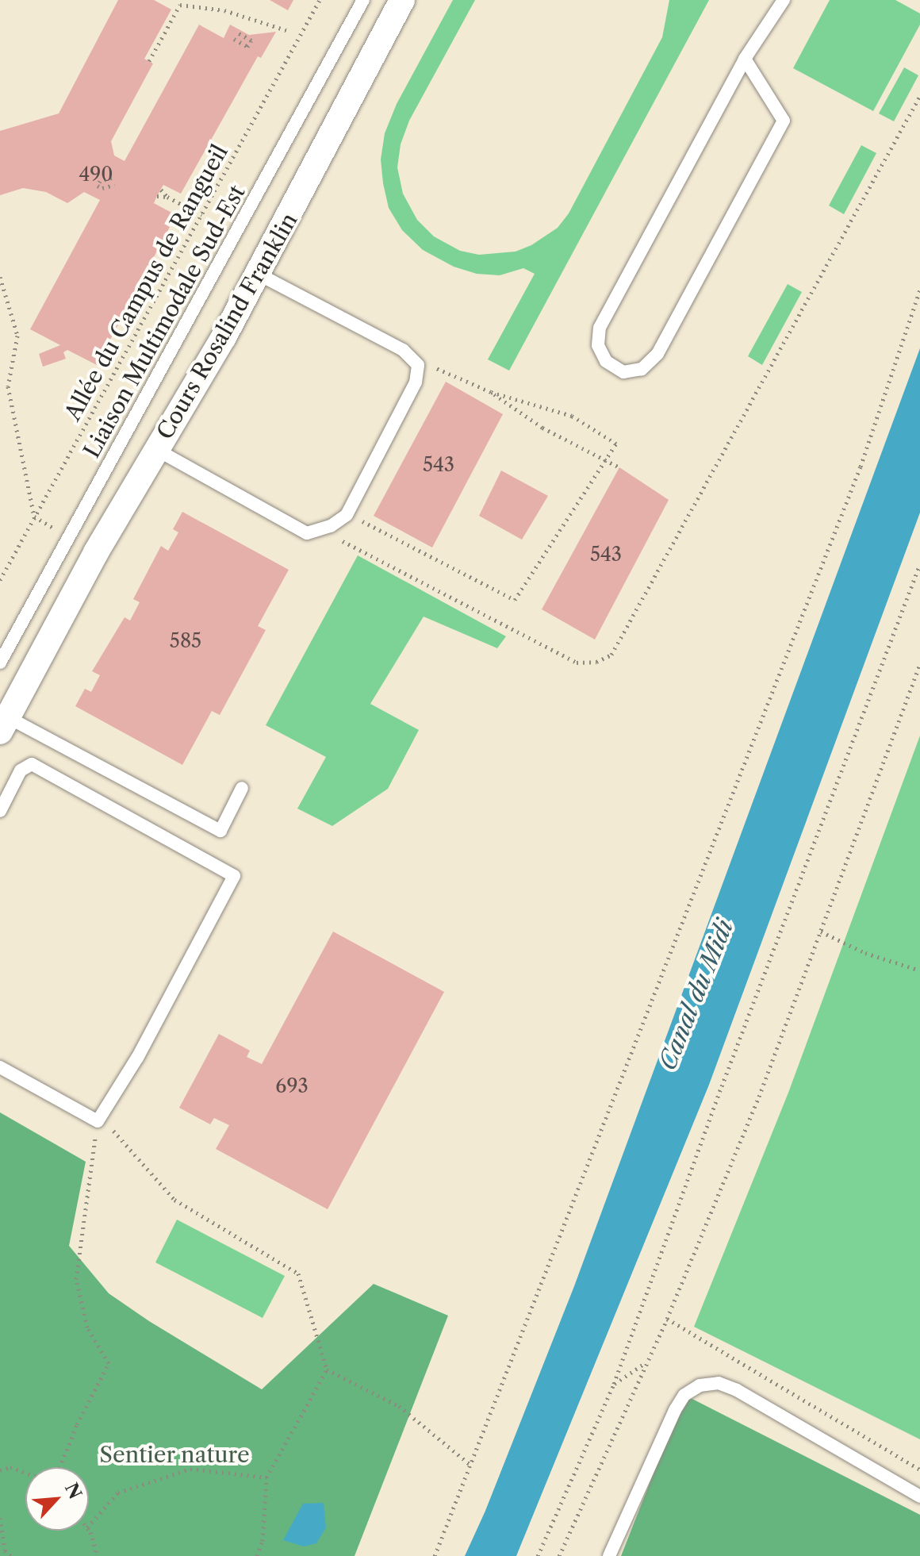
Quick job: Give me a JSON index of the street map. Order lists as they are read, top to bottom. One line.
{"streets":{"street":["Cours Rosalind Franklin"],"lane":["Liaison Multimodale Sud-Est"],"path":["Allée du Campus de Rangueil"]},"water":["Canal du Midi"],"parks":["Sentier nature"],"house_numbers":["490","543","543","585","693"],"north":"top right"}
